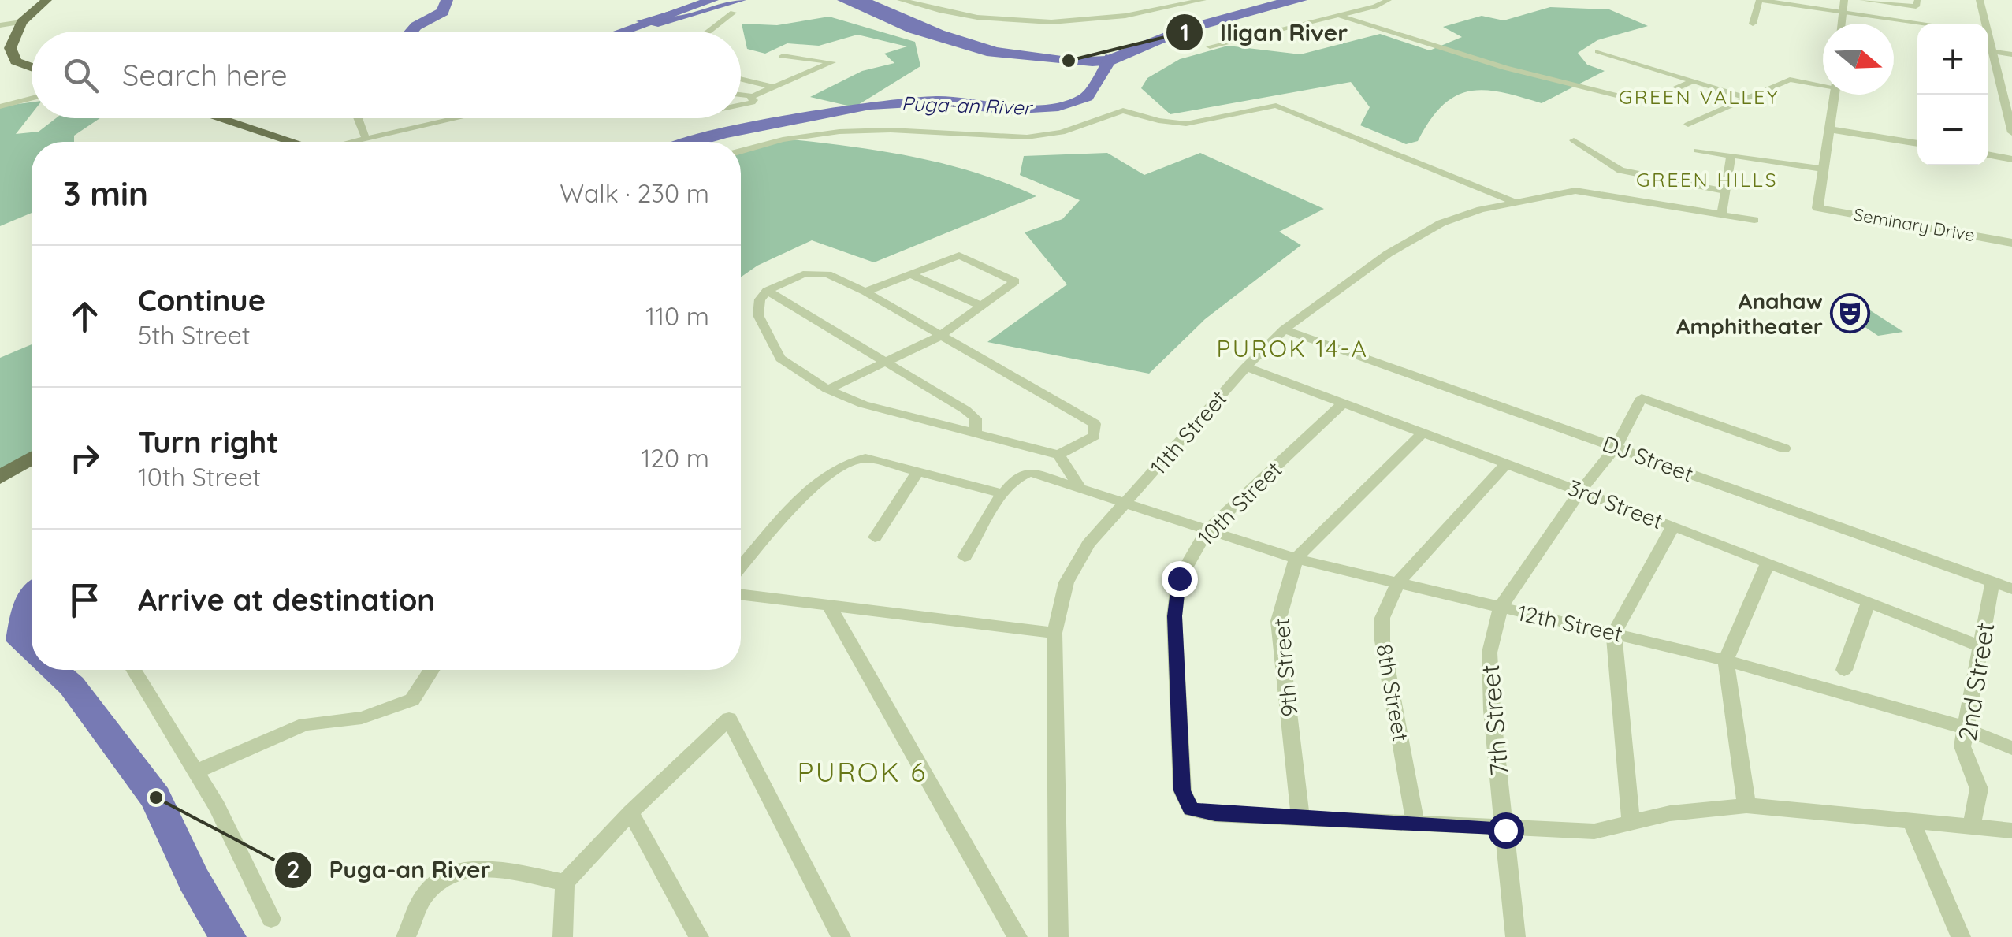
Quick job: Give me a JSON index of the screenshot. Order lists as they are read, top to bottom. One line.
{"streets":{"street":["Seminary Drive","11th Street","DJ Street","10th Street","3rd Street","12th Street","9th Street","2nd Street","8th Street","7th Street"]},"crossings":[["11th Street","DJ Street"],["11th Street","3rd Street"],["11th Street","12th Street"],["DJ Street","2nd Street"],["DJ Street","7th Street"],["10th Street","3rd Street"],["10th Street","12th Street"],["10th Street","9th Street"],["3rd Street","9th Street"],["3rd Street","2nd Street"],["3rd Street","8th Street"],["3rd Street","7th Street"],["12th Street","9th Street"],["12th Street","2nd Street"],["12th Street","8th Street"],["12th Street","7th Street"]],"districts":["GREEN VALLEY","GREEN HILLS","PUROK 14-A","PUROK 6"],"water":["Puga-an River"],"places":{"other":["Iligan River","Puga-an River"],"theatre":["Anahaw Amphitheater"]},"north":"right","page":{"map_buttons":["+","−"],"search":"Search here","heading":["3 min","Walk · 230 m"],"list":[["Continue","5th Street","110 m"],["Turn right","10th Street","120 m"],"Arrive at destination"]}}
